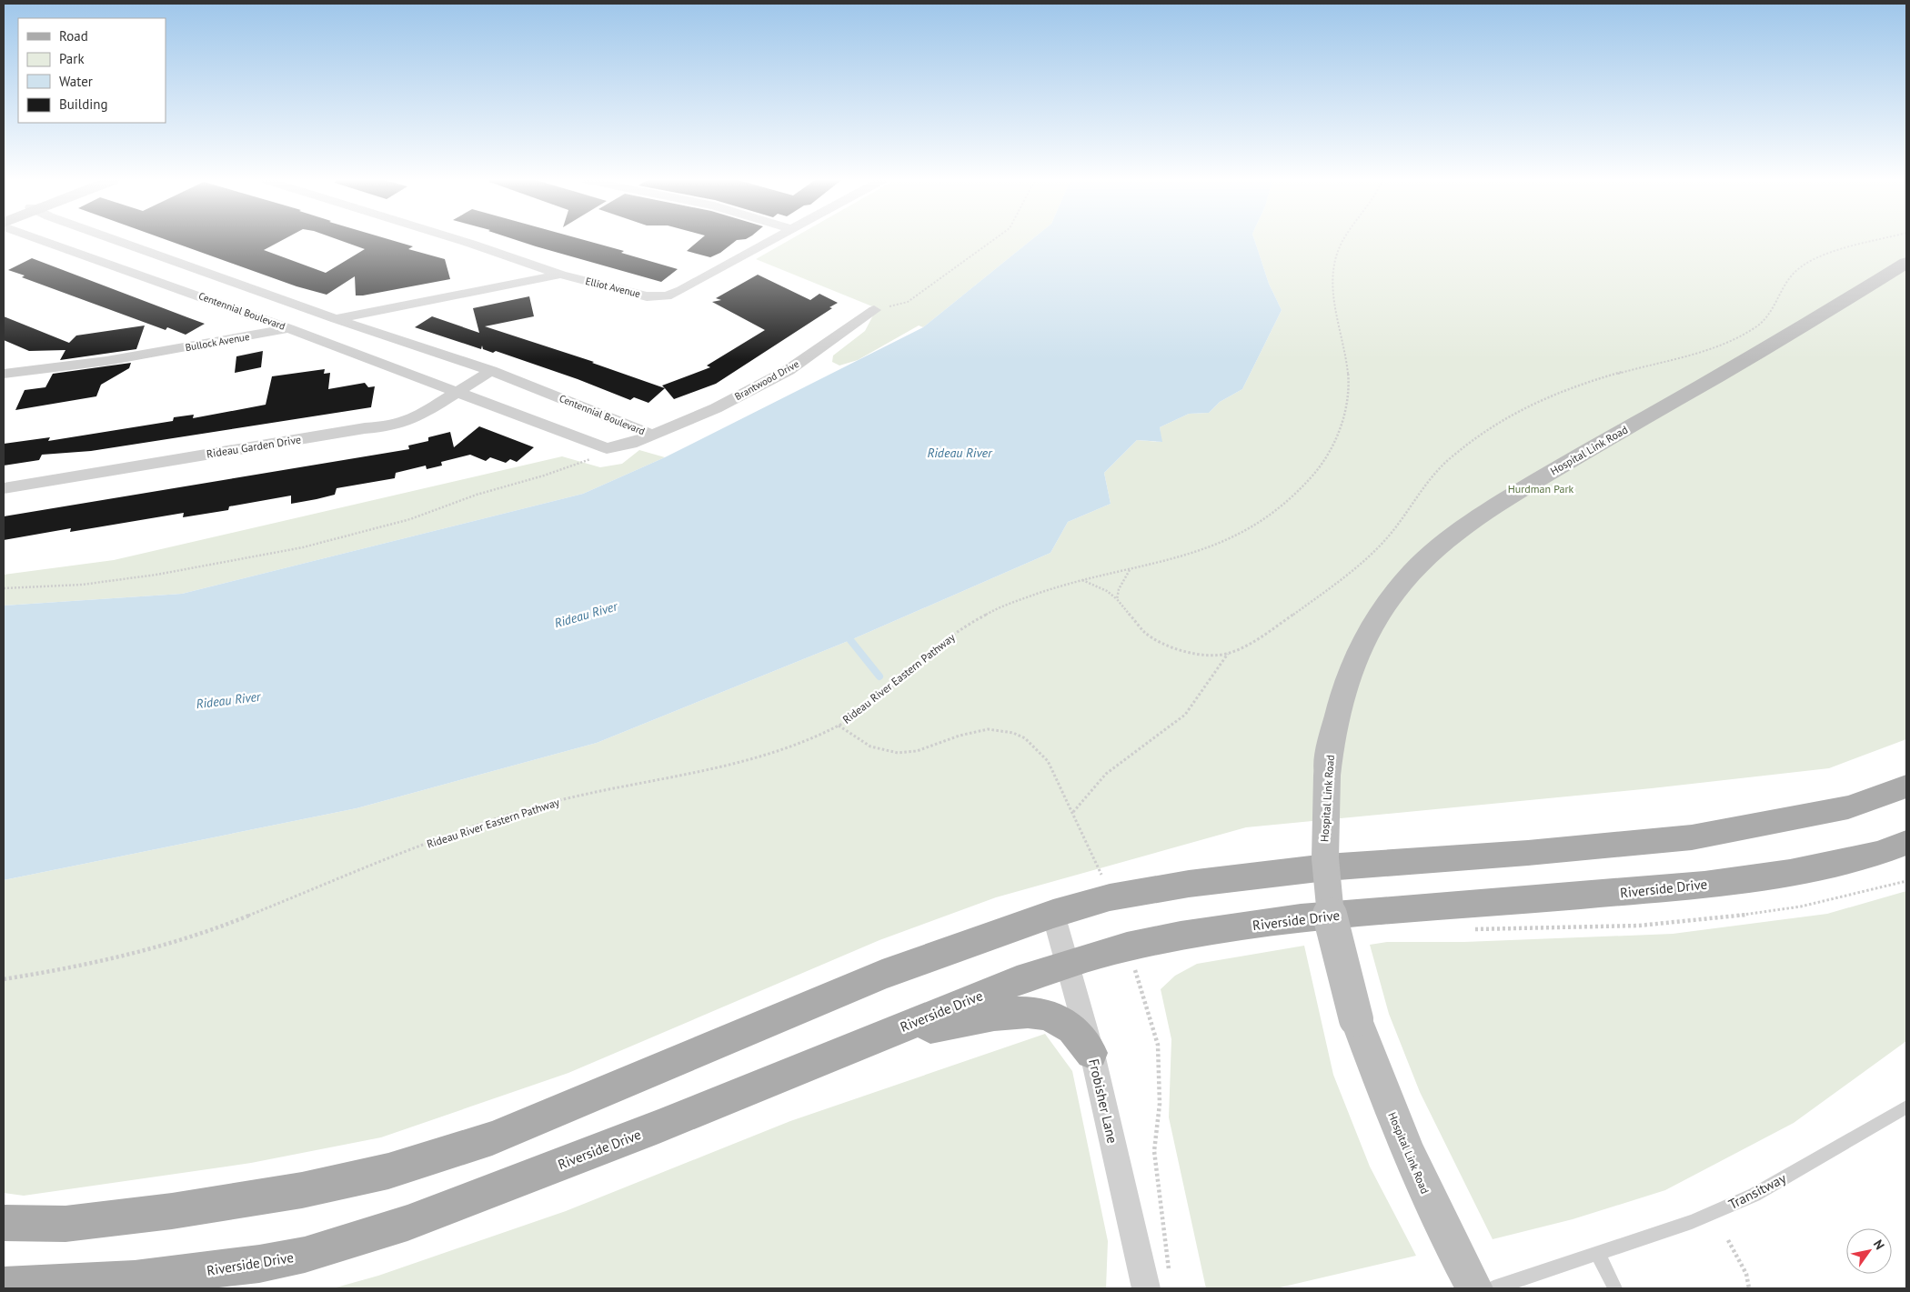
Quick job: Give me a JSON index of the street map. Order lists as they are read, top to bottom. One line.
{"streets":{"main road":["Riverside Drive"],"street":["Elliot Avenue","Centennial Boulevard","Bullock Avenue","Brantwood Drive","Rideau Garden Drive","Hospital Link Road","Frobisher Lane"],"lane":["Transitway"],"path":["Rideau River Eastern Pathway"]},"crossings":[["Elliot Avenue","Bullock Avenue"],["Centennial Boulevard","Bullock Avenue"],["Centennial Boulevard","Brantwood Drive"],["Centennial Boulevard","Rideau Garden Drive"],["Riverside Drive","Frobisher Lane"]],"water":["Rideau River"],"parks":["Hurdman Park"],"legend":["Road","Park","Water","Building"],"north":"top right"}
